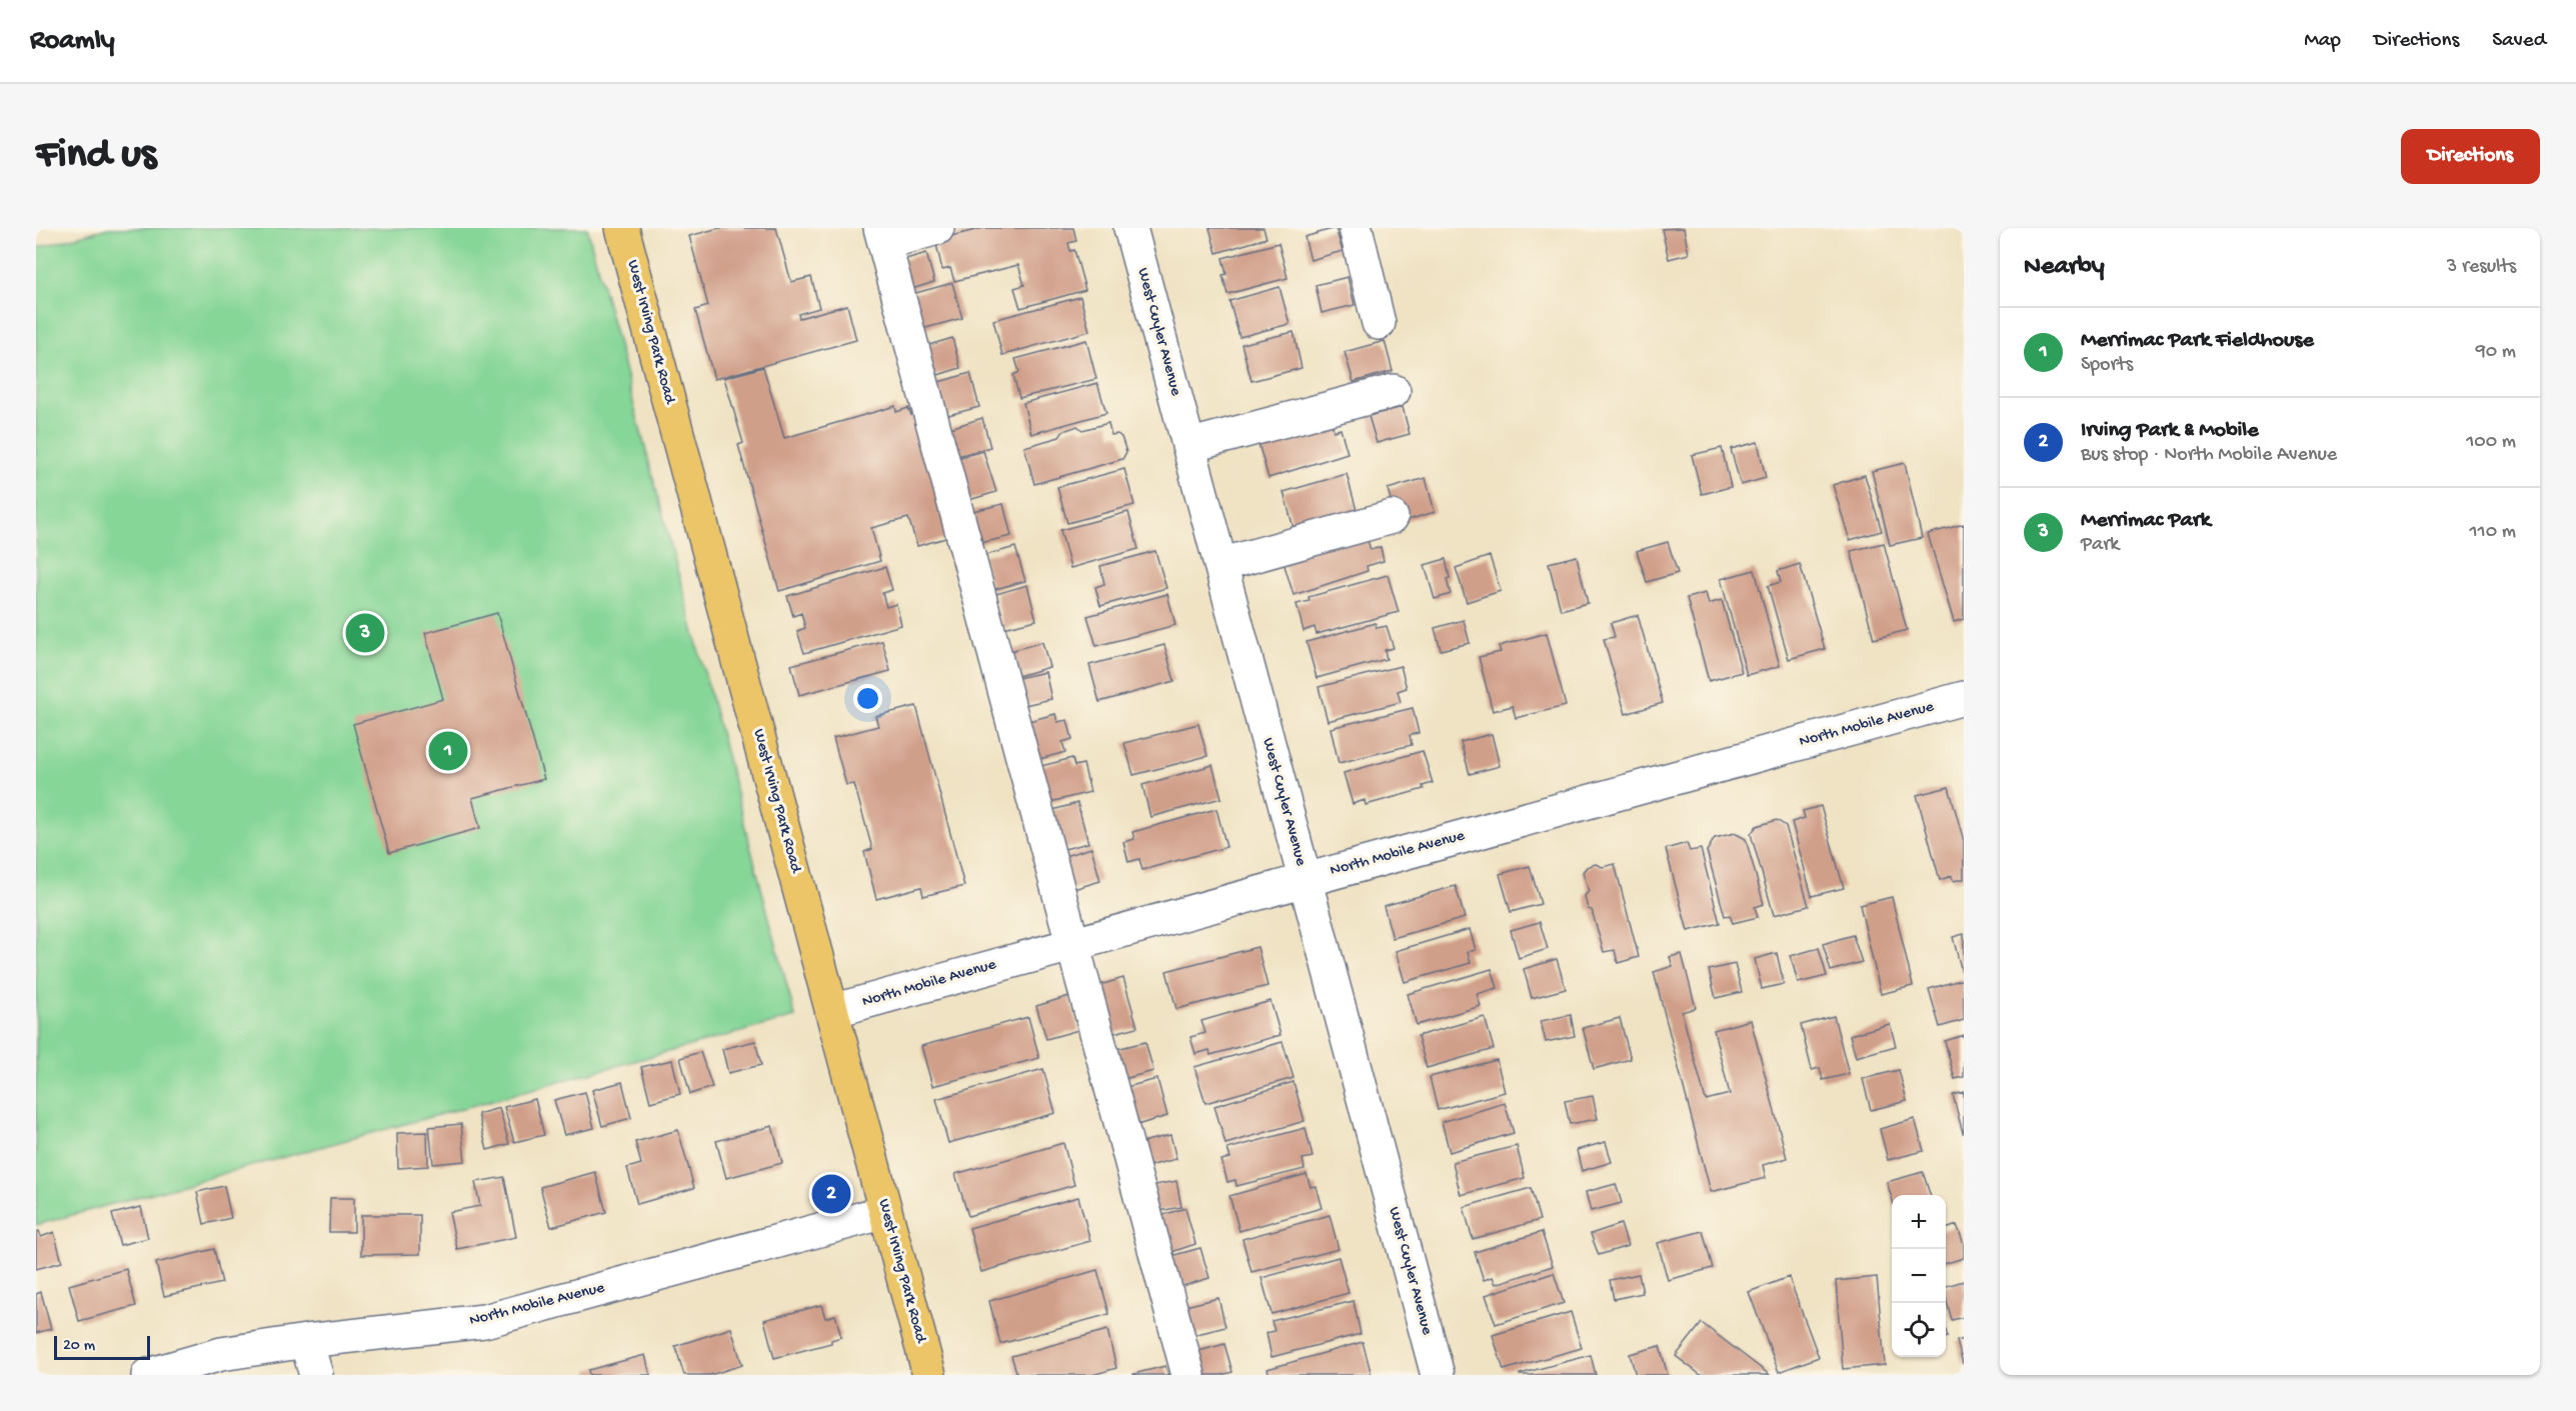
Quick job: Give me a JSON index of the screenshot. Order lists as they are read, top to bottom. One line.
{"streets":{"main road":["West Irving Park Road"],"street":["West Cuyler Avenue","North Mobile Avenue"]},"crossings":[["West Irving Park Road","North Mobile Avenue"],["West Cuyler Avenue","North Mobile Avenue"]],"scale_bar":"20 m","page":{"header":"Roamly","nav":["Map","Directions","Saved"],"buttons":"Directions","title":"Find us","heading":["Nearby","3 results"],"list":[{"mark":"1","name":"Merrimac Park Fieldhouse","note":"Sports","value":"90 m"},{"mark":"2","name":"Irving Park & Mobile","note":"Bus stop · North Mobile Avenue","value":"100 m"},{"mark":"3","name":"Merrimac Park","note":"Park","value":"110 m"}],"pins":["3","1","2"],"map_buttons":["+","−"],"scale":"20 m"}}
